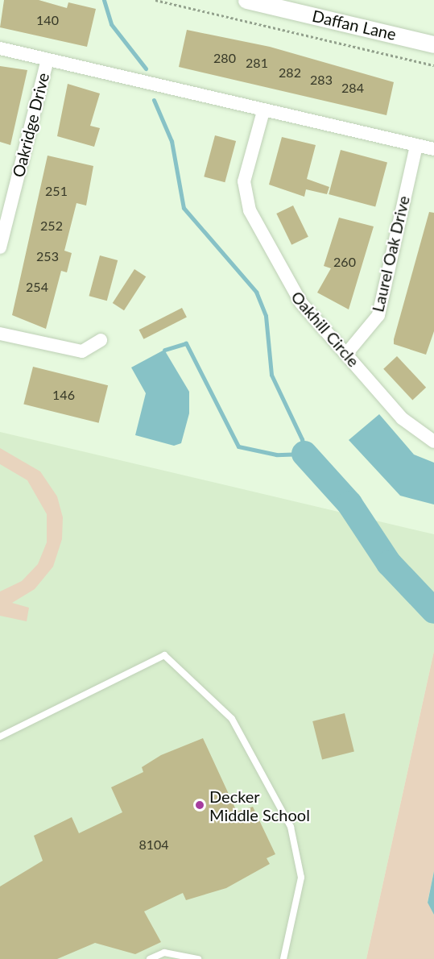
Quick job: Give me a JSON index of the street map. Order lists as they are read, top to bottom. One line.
{"streets":{"street":["Daffan Lane","Oakridge Drive","Laurel Oak Drive","Oakhill Circle"]},"crossings":[["Laurel Oak Drive","Oakhill Circle"]],"places":["Decker Middle School"],"house_numbers":["140","280","281","282","283","284","251","252","253","260","254","146","8104"]}
